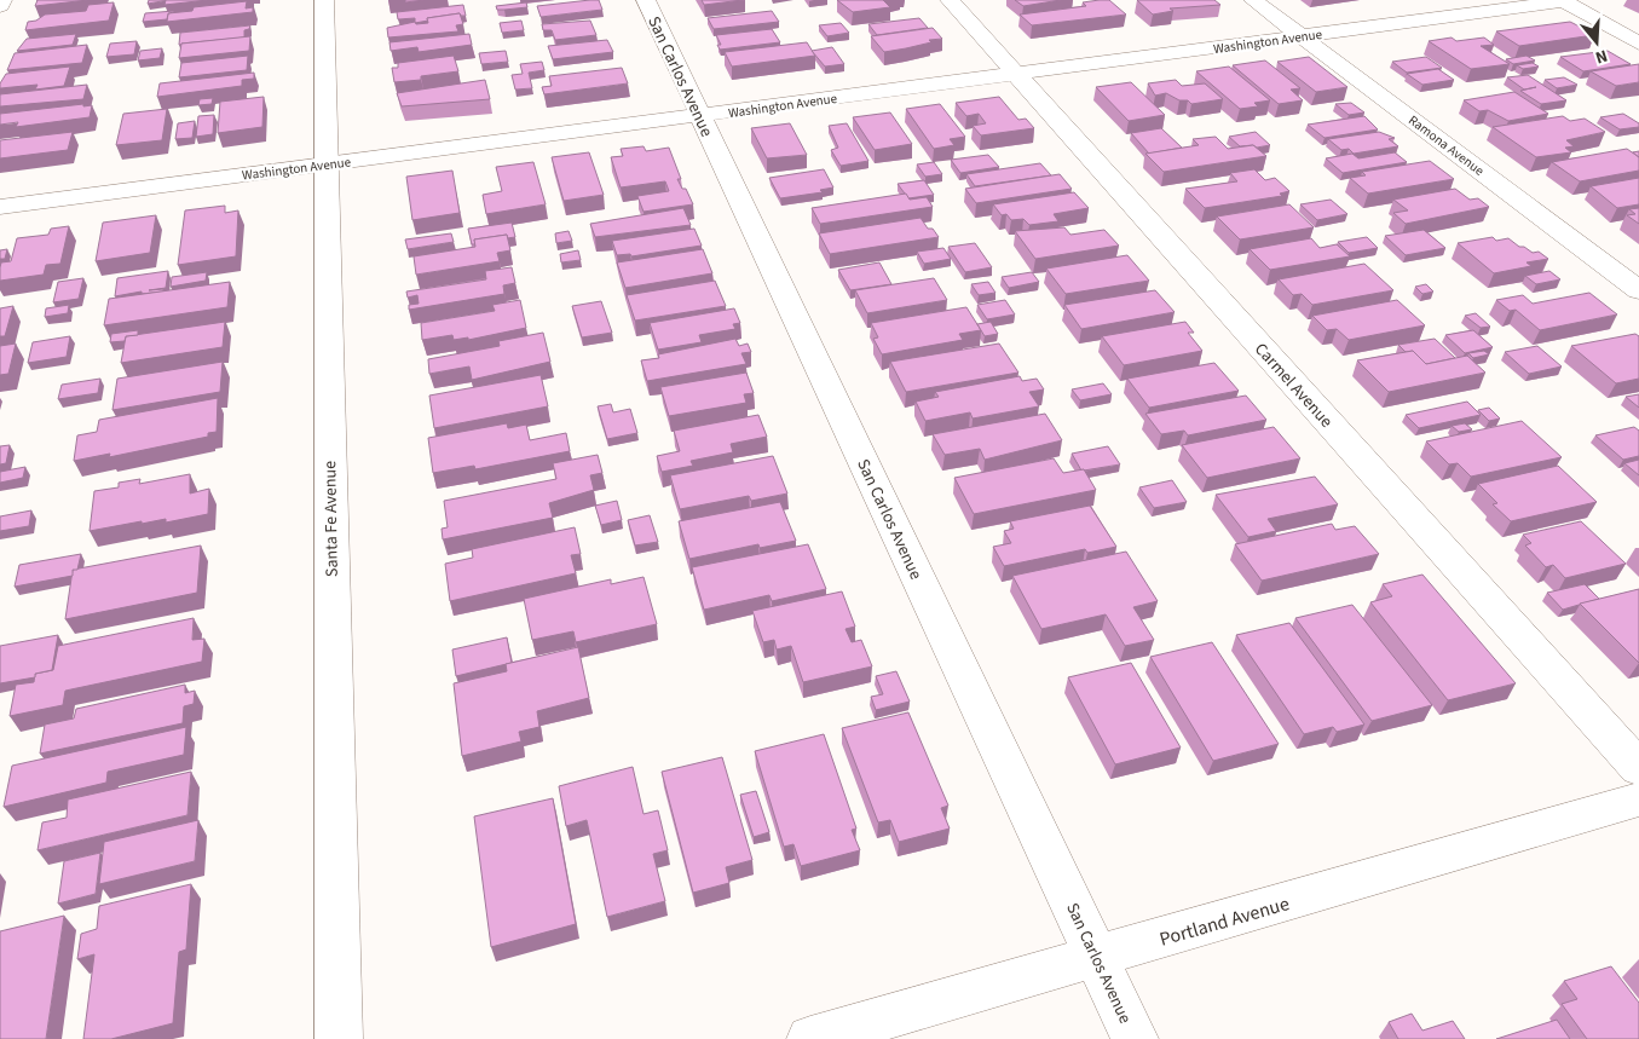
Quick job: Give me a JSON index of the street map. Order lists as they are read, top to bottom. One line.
{"streets":{"street":["Washington Avenue","San Carlos Avenue","Ramona Avenue","Carmel Avenue","Santa Fe Avenue","Portland Avenue"]},"crossings":[["Washington Avenue","San Carlos Avenue"],["Washington Avenue","Ramona Avenue"],["Washington Avenue","Carmel Avenue"],["Washington Avenue","Santa Fe Avenue"],["San Carlos Avenue","Portland Avenue"]],"north":"bottom"}
